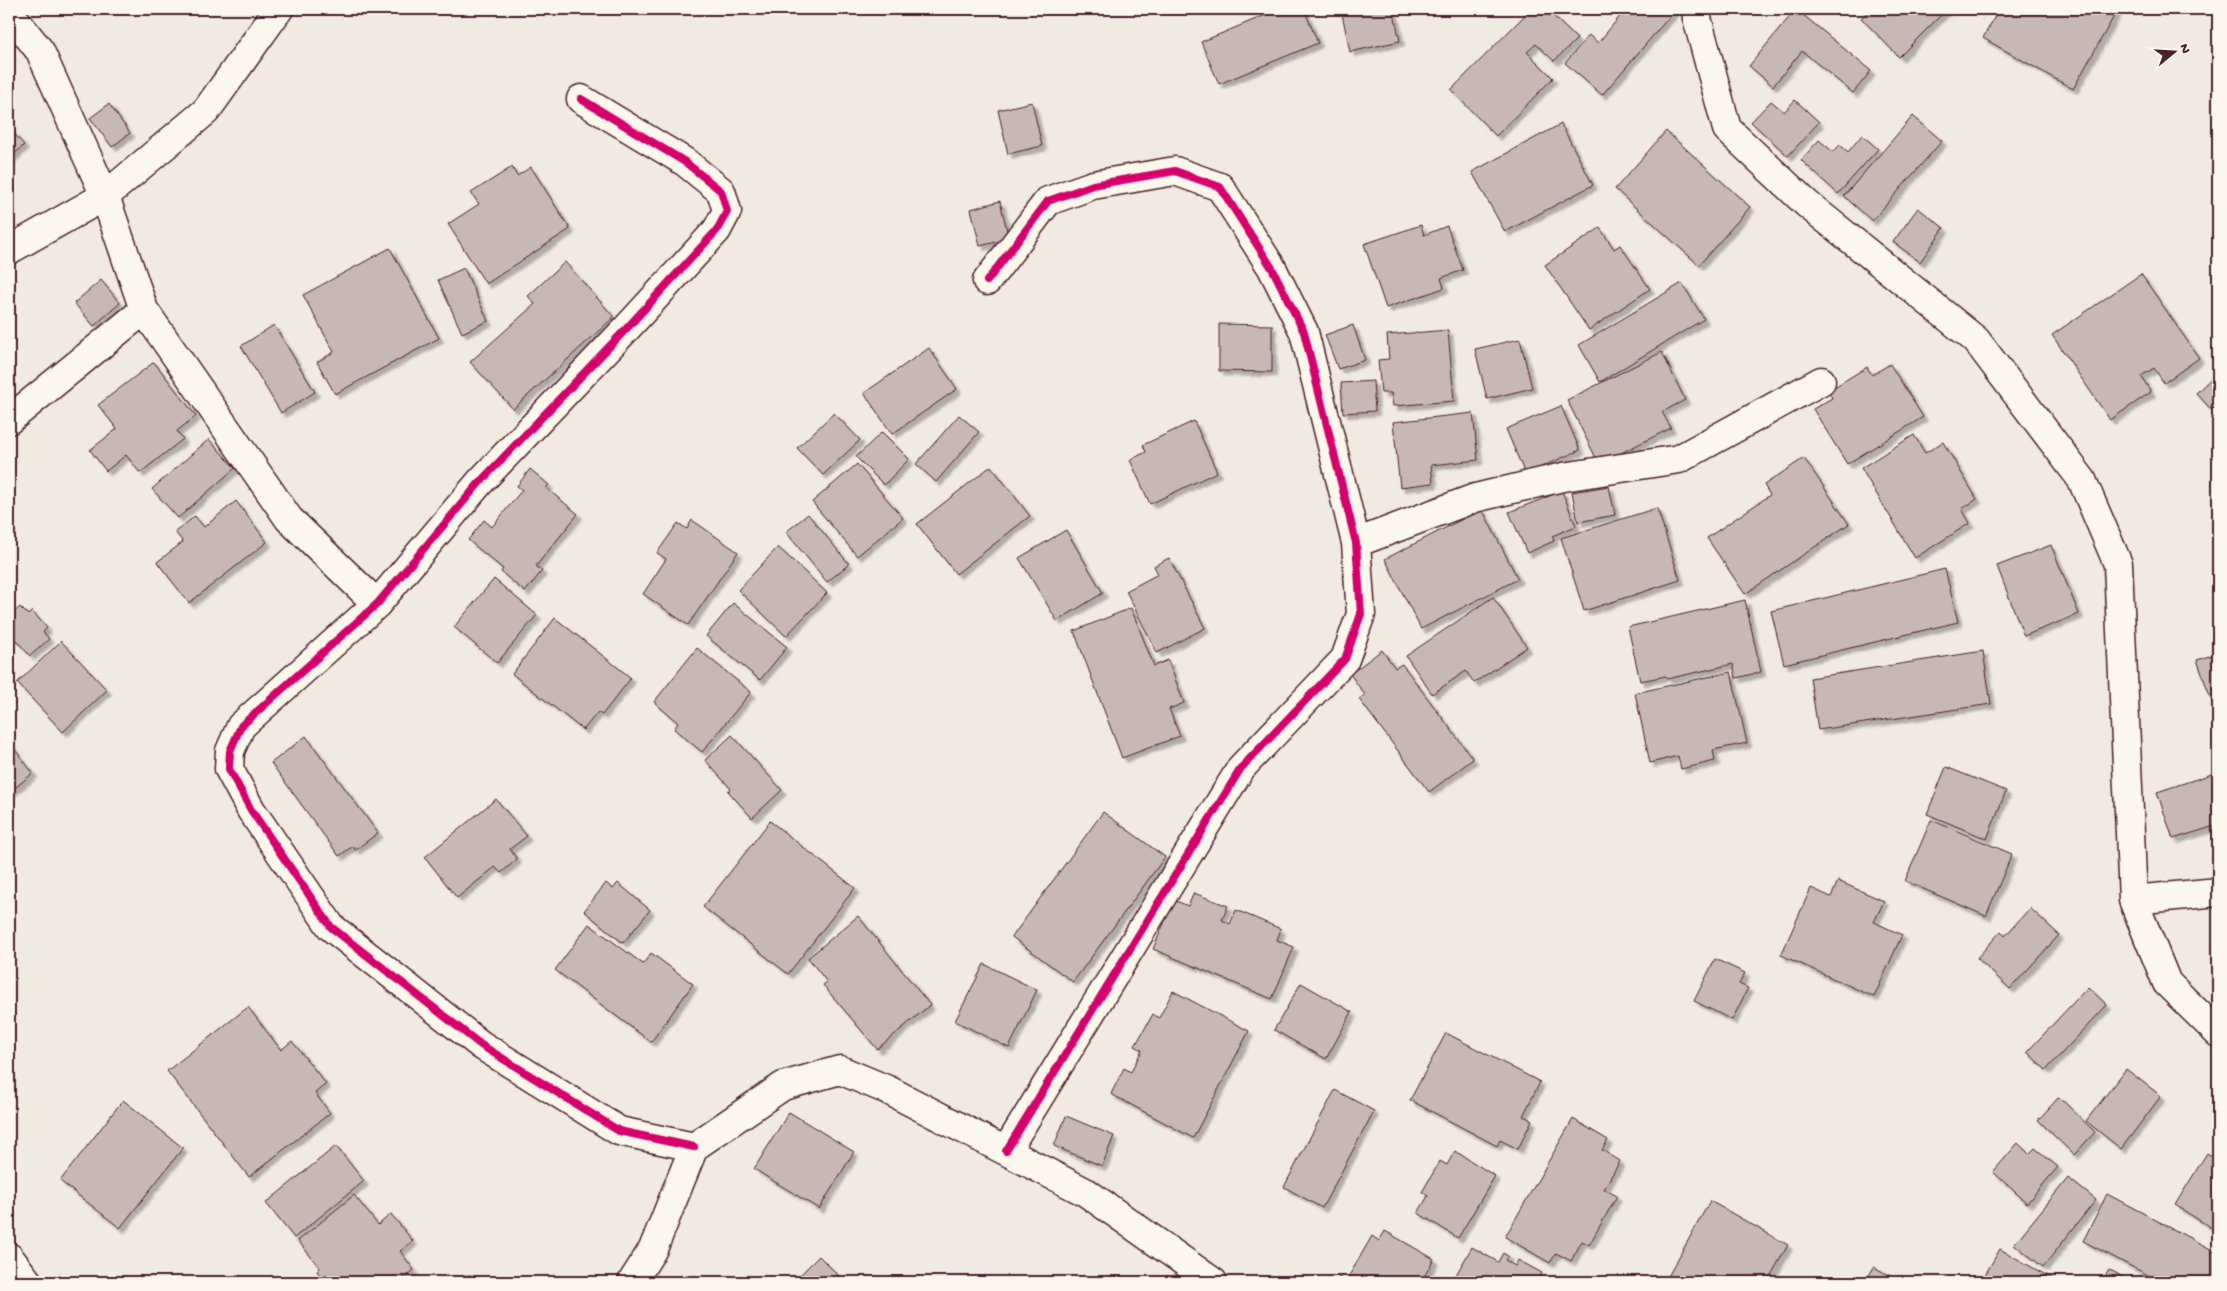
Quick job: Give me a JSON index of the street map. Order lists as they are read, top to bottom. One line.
{"north":"right"}
